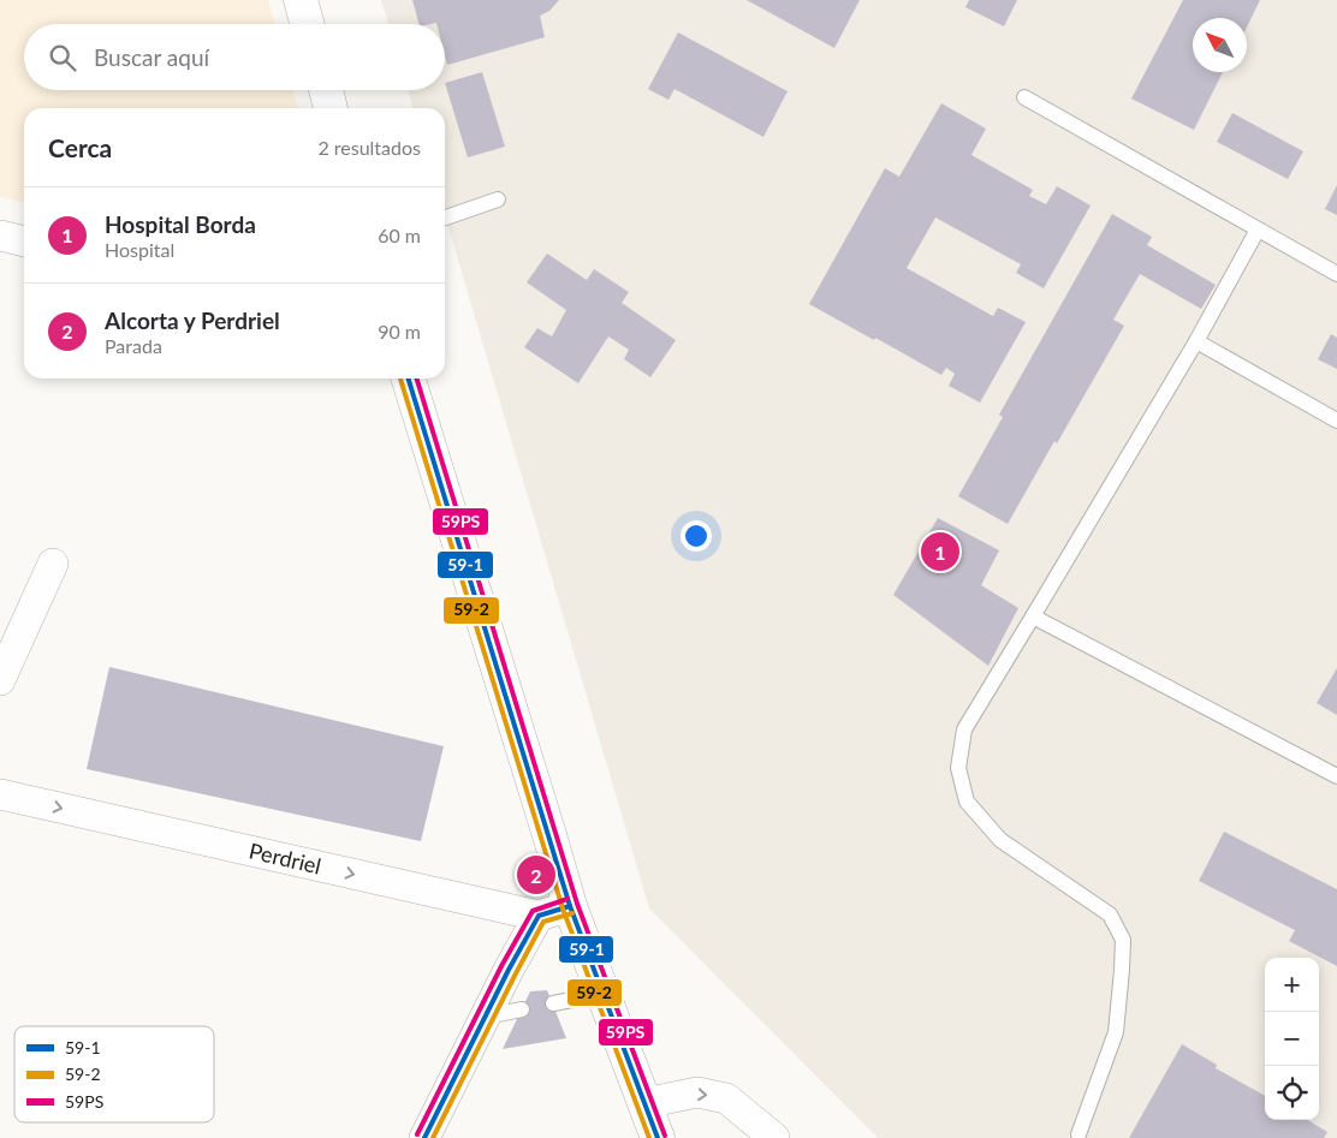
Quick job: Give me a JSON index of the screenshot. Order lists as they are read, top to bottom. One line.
{"streets":{"street":["Perdriel"]},"one_way":["Perdriel"],"lines":["transit line 59-1","transit line 59-2","transit line 59PS"],"legend":["59-1","59-2","59PS"],"north":"top left","page":{"search":"Buscar aquí","heading":["Cerca","2 resultados"],"list":[{"mark":"1","name":"Hospital Borda","note":"Hospital","value":"60 m"},{"mark":"2","name":"Alcorta y Perdriel","note":"Parada","value":"90 m"}],"pins":["1","2"],"map_buttons":["+","−"]}}
